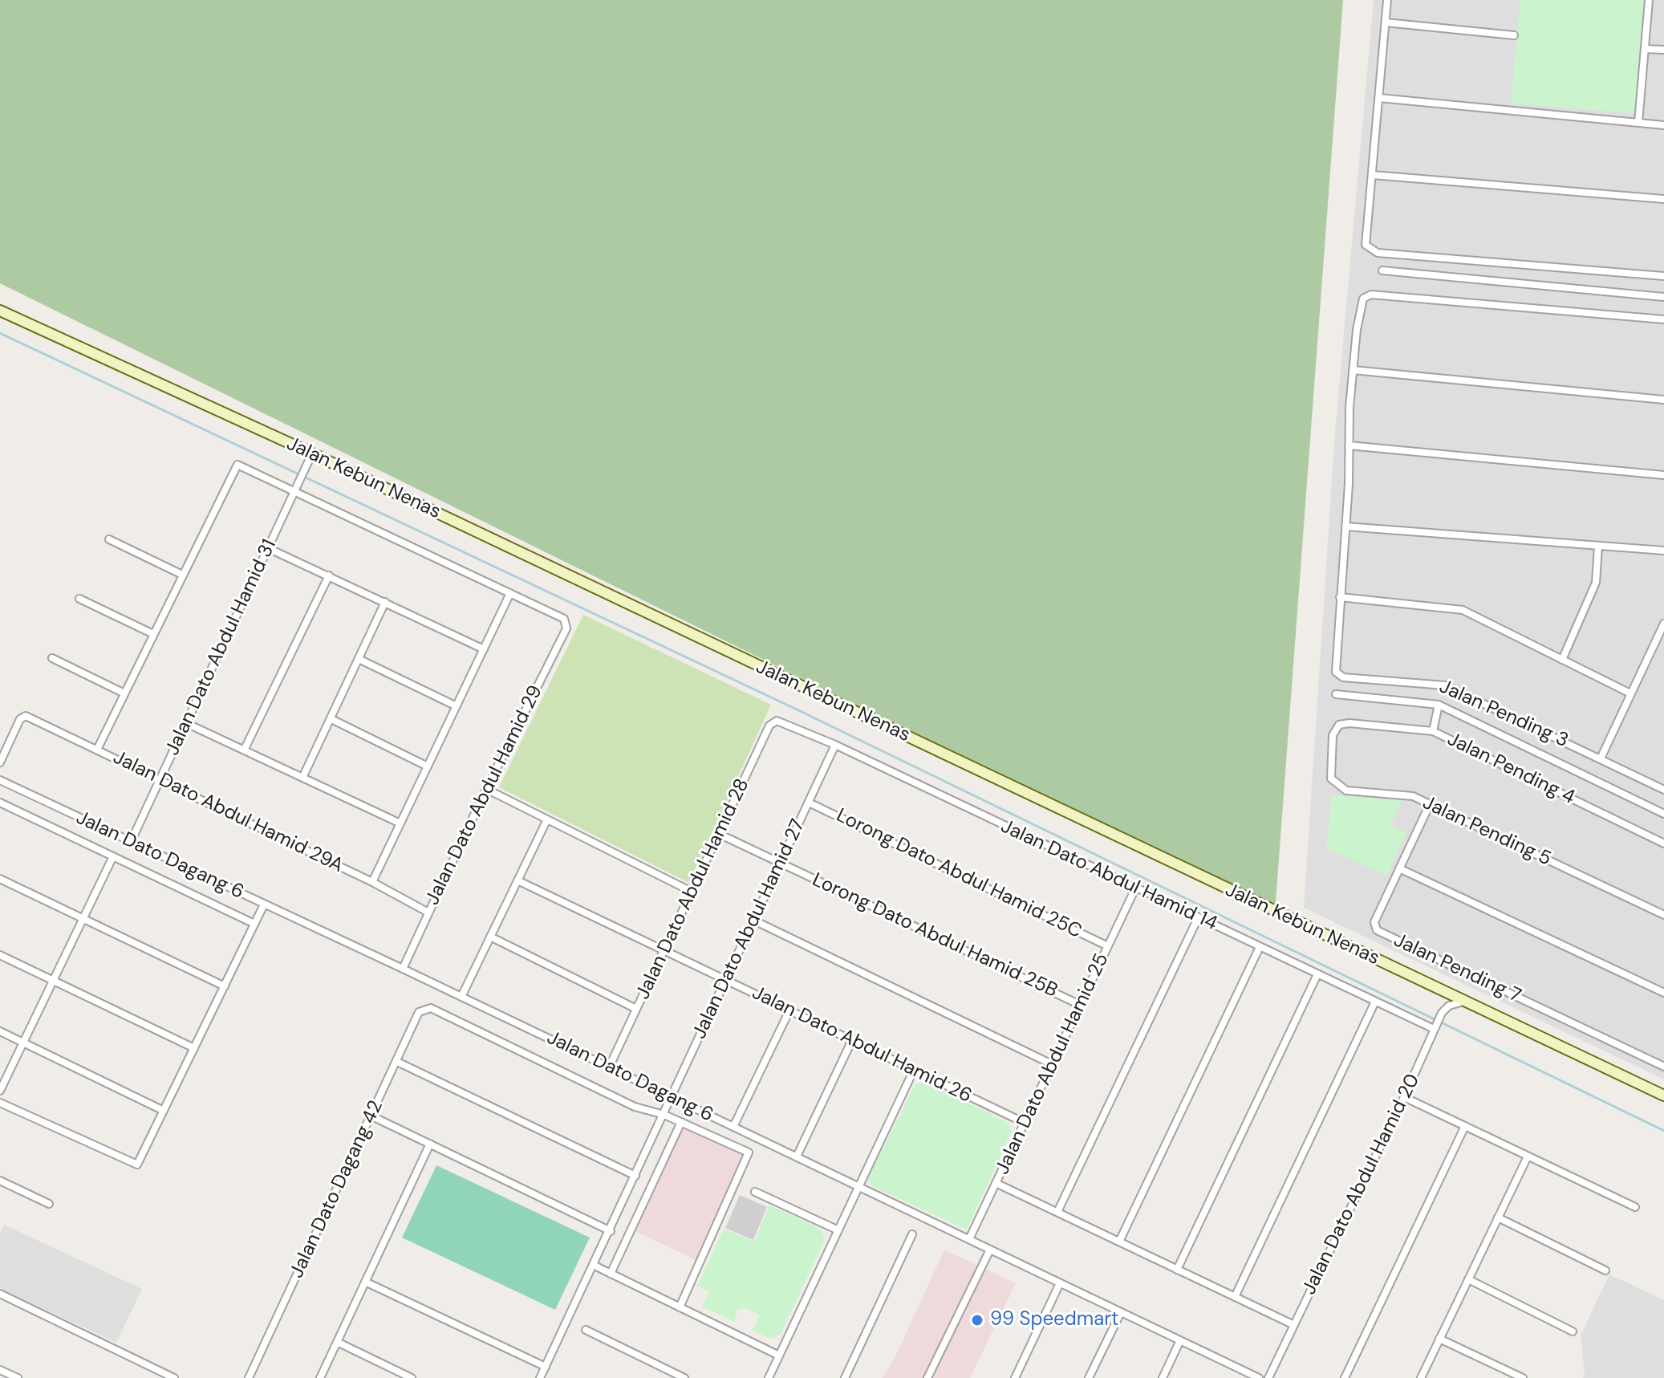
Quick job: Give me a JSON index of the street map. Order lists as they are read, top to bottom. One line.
{"streets":{"street":["Jalan Kebun Nenas","Jalan Dato Abdul Hamid 31","Jalan Pending 3","Jalan Pending 4","Jalan Dato Abdul Hamid 29","Jalan Dato Abdul Hamid 29A","Jalan Pending 5","Jalan Dato Dagang 6","Lorong Dato Abdul Hamid 25C","Jalan Dato Abdul Hamid 14","Jalan Dato Abdul Hamid 28","Jalan Dato Abdul Hamid 27","Lorong Dato Abdul Hamid 25B","Jalan Pending 7","Jalan Dato Abdul Hamid 26","Jalan Dato Abdul Hamid 25","Jalan Dato Abdul Hamid 20","Jalan Dato Dagang 42"]},"crossings":[["Jalan Kebun Nenas","Jalan Dato Abdul Hamid 31"],["Jalan Kebun Nenas","Jalan Dato Abdul Hamid 20"],["Jalan Dato Abdul Hamid 31","Jalan Dato Abdul Hamid 29A"],["Jalan Dato Abdul Hamid 31","Jalan Dato Dagang 6"],["Jalan Pending 4","Jalan Pending 5"],["Jalan Dato Abdul Hamid 29","Jalan Dato Abdul Hamid 29A"],["Jalan Dato Abdul Hamid 29","Jalan Dato Dagang 6"],["Jalan Pending 5","Jalan Pending 7"],["Jalan Dato Dagang 6","Jalan Dato Abdul Hamid 28"],["Jalan Dato Dagang 6","Jalan Dato Abdul Hamid 27"],["Jalan Dato Dagang 6","Jalan Dato Abdul Hamid 25"],["Lorong Dato Abdul Hamid 25C","Jalan Dato Abdul Hamid 27"],["Lorong Dato Abdul Hamid 25C","Jalan Dato Abdul Hamid 25"],["Jalan Dato Abdul Hamid 14","Jalan Dato Abdul Hamid 28"],["Jalan Dato Abdul Hamid 14","Jalan Dato Abdul Hamid 27"],["Jalan Dato Abdul Hamid 14","Jalan Dato Abdul Hamid 25"],["Jalan Dato Abdul Hamid 14","Jalan Dato Abdul Hamid 20"],["Jalan Dato Abdul Hamid 28","Lorong Dato Abdul Hamid 25B"],["Jalan Dato Abdul Hamid 28","Jalan Dato Abdul Hamid 26"],["Jalan Dato Abdul Hamid 27","Lorong Dato Abdul Hamid 25B"],["Jalan Dato Abdul Hamid 27","Jalan Dato Abdul Hamid 26"],["Jalan Dato Abdul Hamid 27","Jalan Dato Dagang 42"],["Lorong Dato Abdul Hamid 25B","Jalan Dato Abdul Hamid 25"],["Jalan Dato Abdul Hamid 26","Jalan Dato Abdul Hamid 25"]],"places":["99 Speedmart"]}
